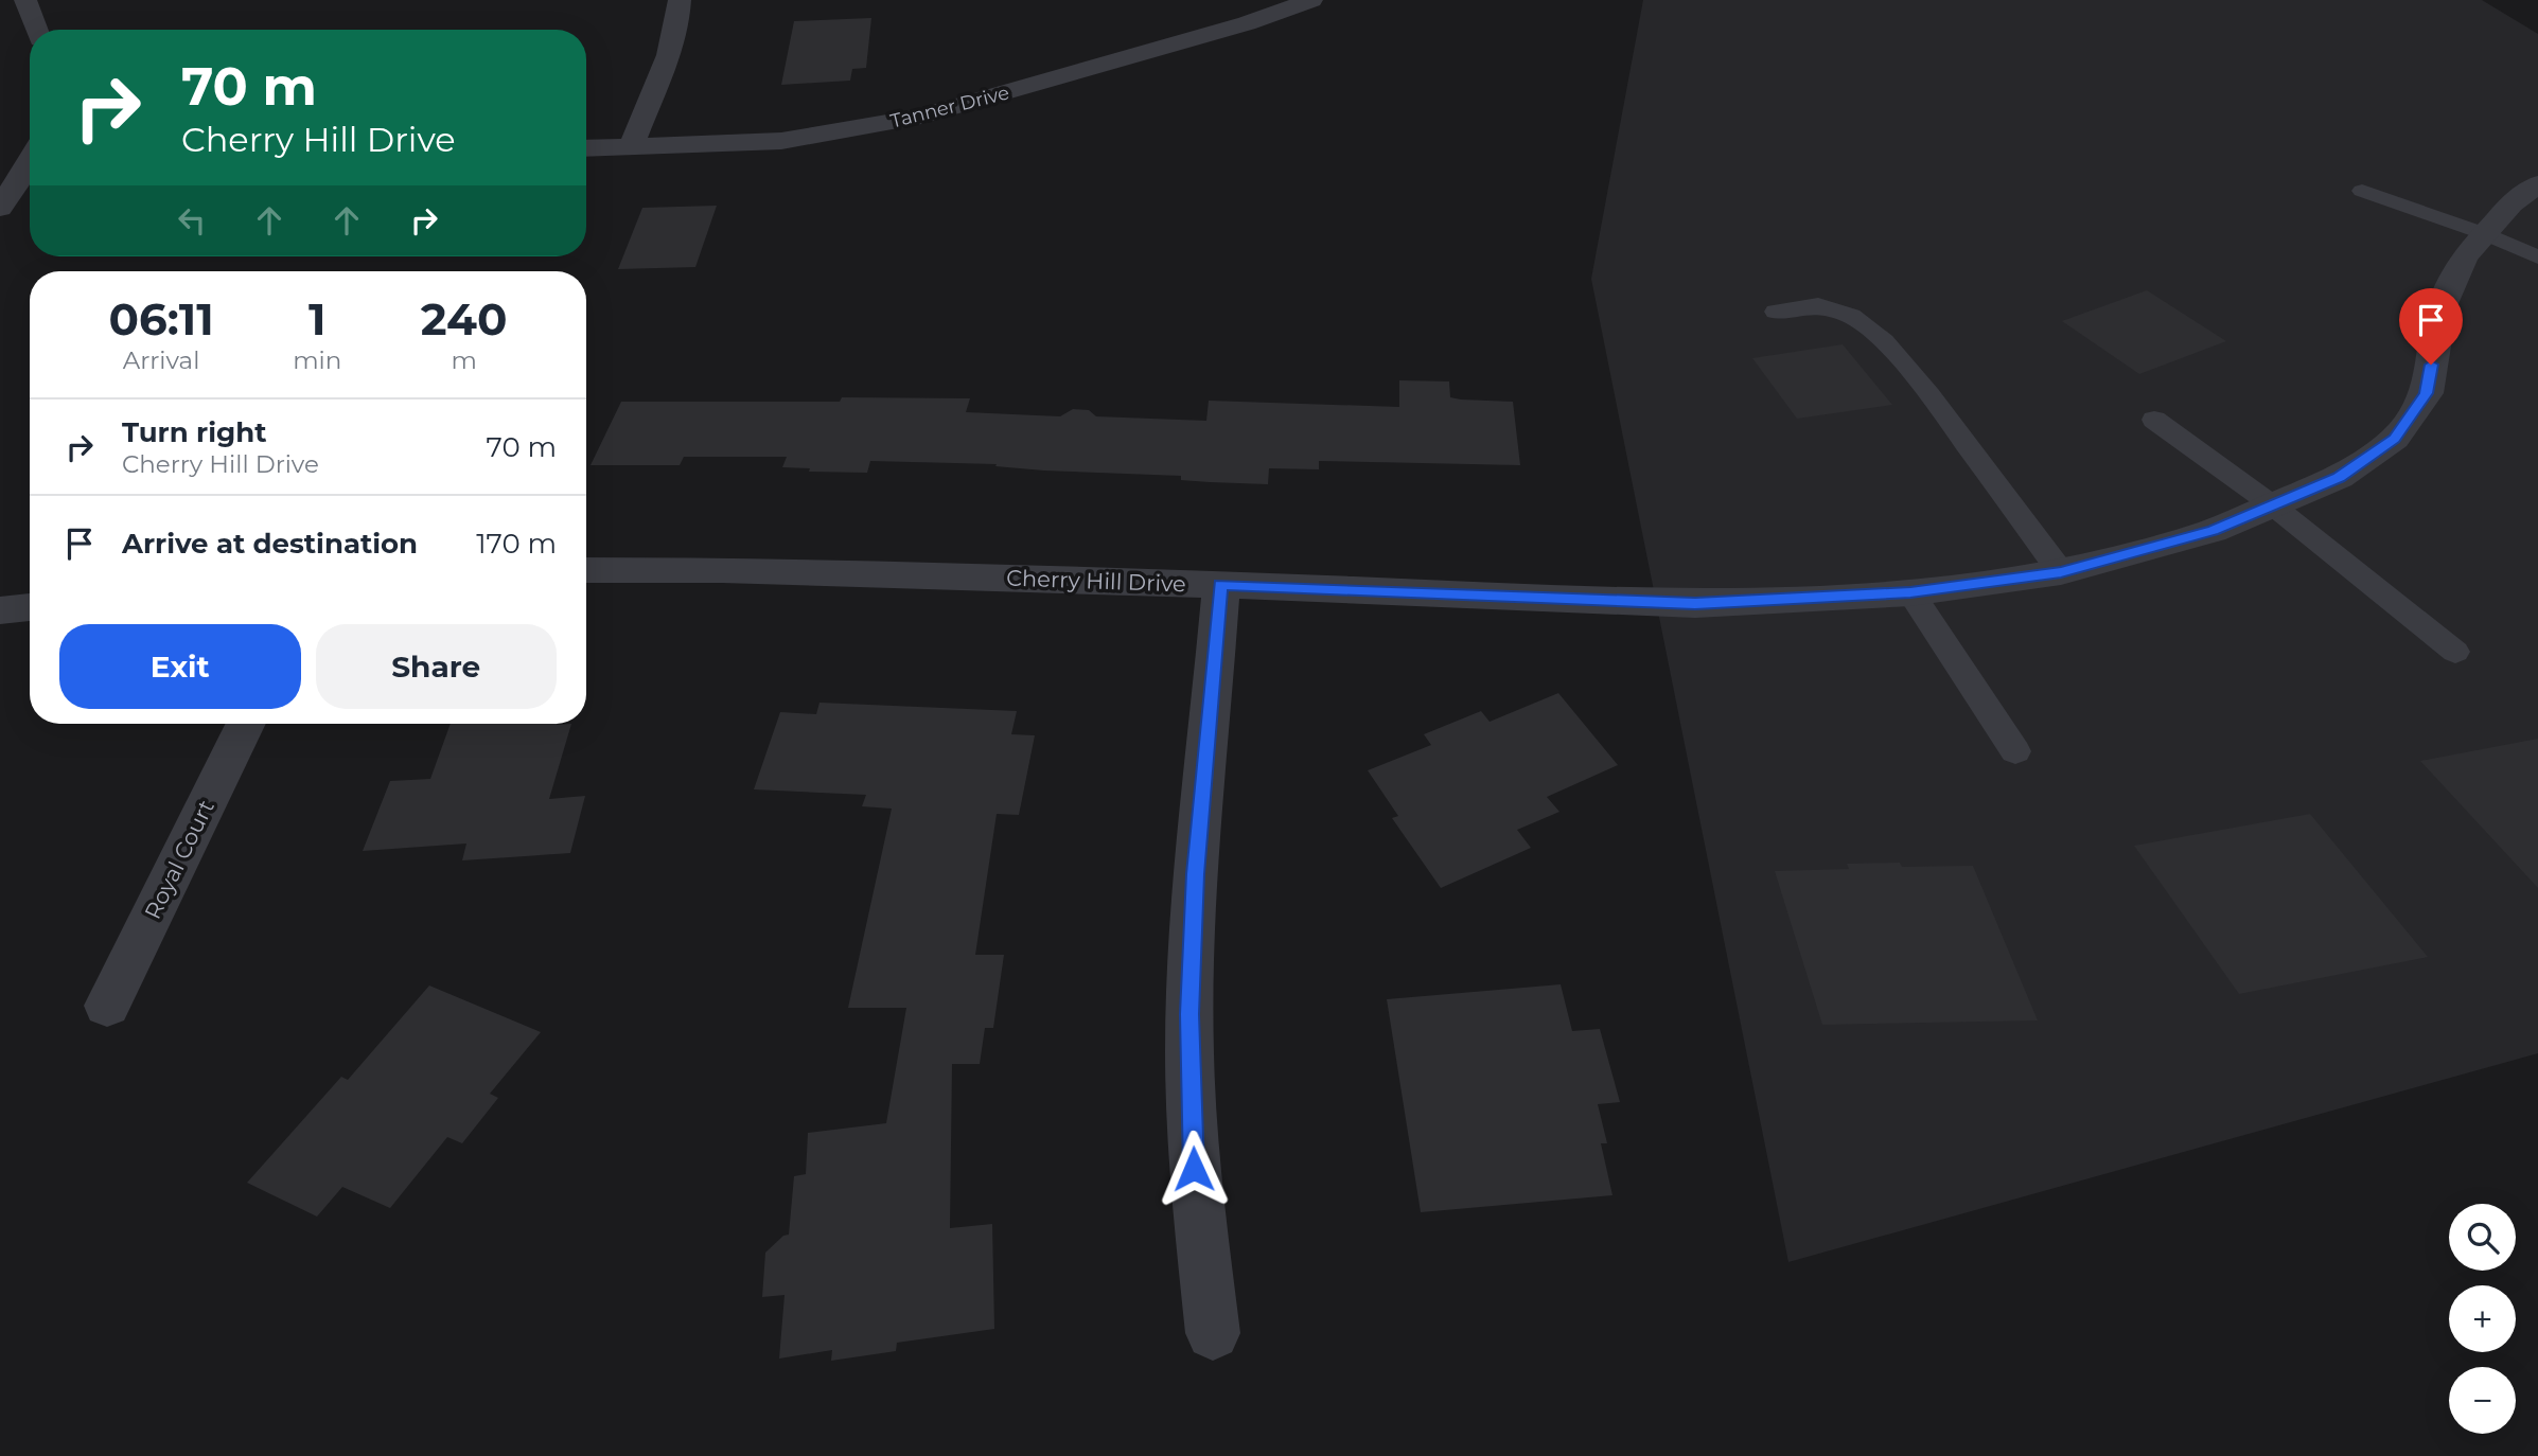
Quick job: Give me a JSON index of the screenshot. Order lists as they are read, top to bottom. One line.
{"streets":{"street":["Tanner Drive","Cherry Hill Drive","Royal Court"]},"page":{"turn":["70 m","Cherry Hill Drive"],"eta":["06:11","Arrival","1","min","240","m"],"list":[{"name":"Turn right","note":"Cherry Hill Drive","value":"70 m"},{"name":"Arrive at destination","value":"170 m"}],"buttons":["Exit","Share"],"map_buttons":["+","−"]}}
